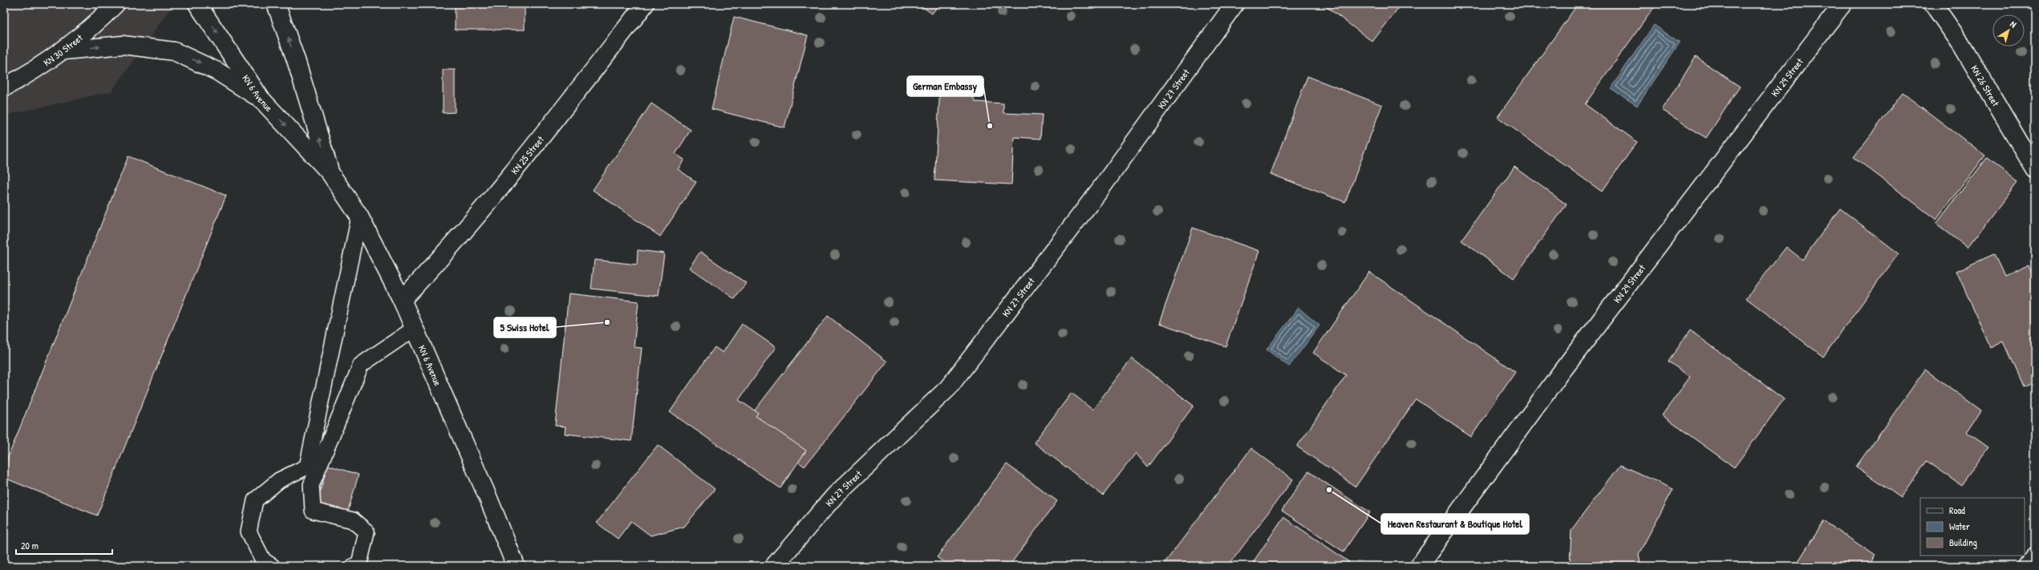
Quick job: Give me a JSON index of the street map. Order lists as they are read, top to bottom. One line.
{"streets":{"street":["KN 30 Street","KN 29 Street","KN 26 Street","KN 27 Street","KN 6 Avenue","KN 25 Street"]},"crossings":[["KN 6 Avenue","KN 25 Street"]],"places":["German Embassy","5 Swiss Hotel","Heaven Restaurant & Boutique Hotel"],"legend":["Road","Water","Building"],"scale_bar":"20 m","north":"top right"}
